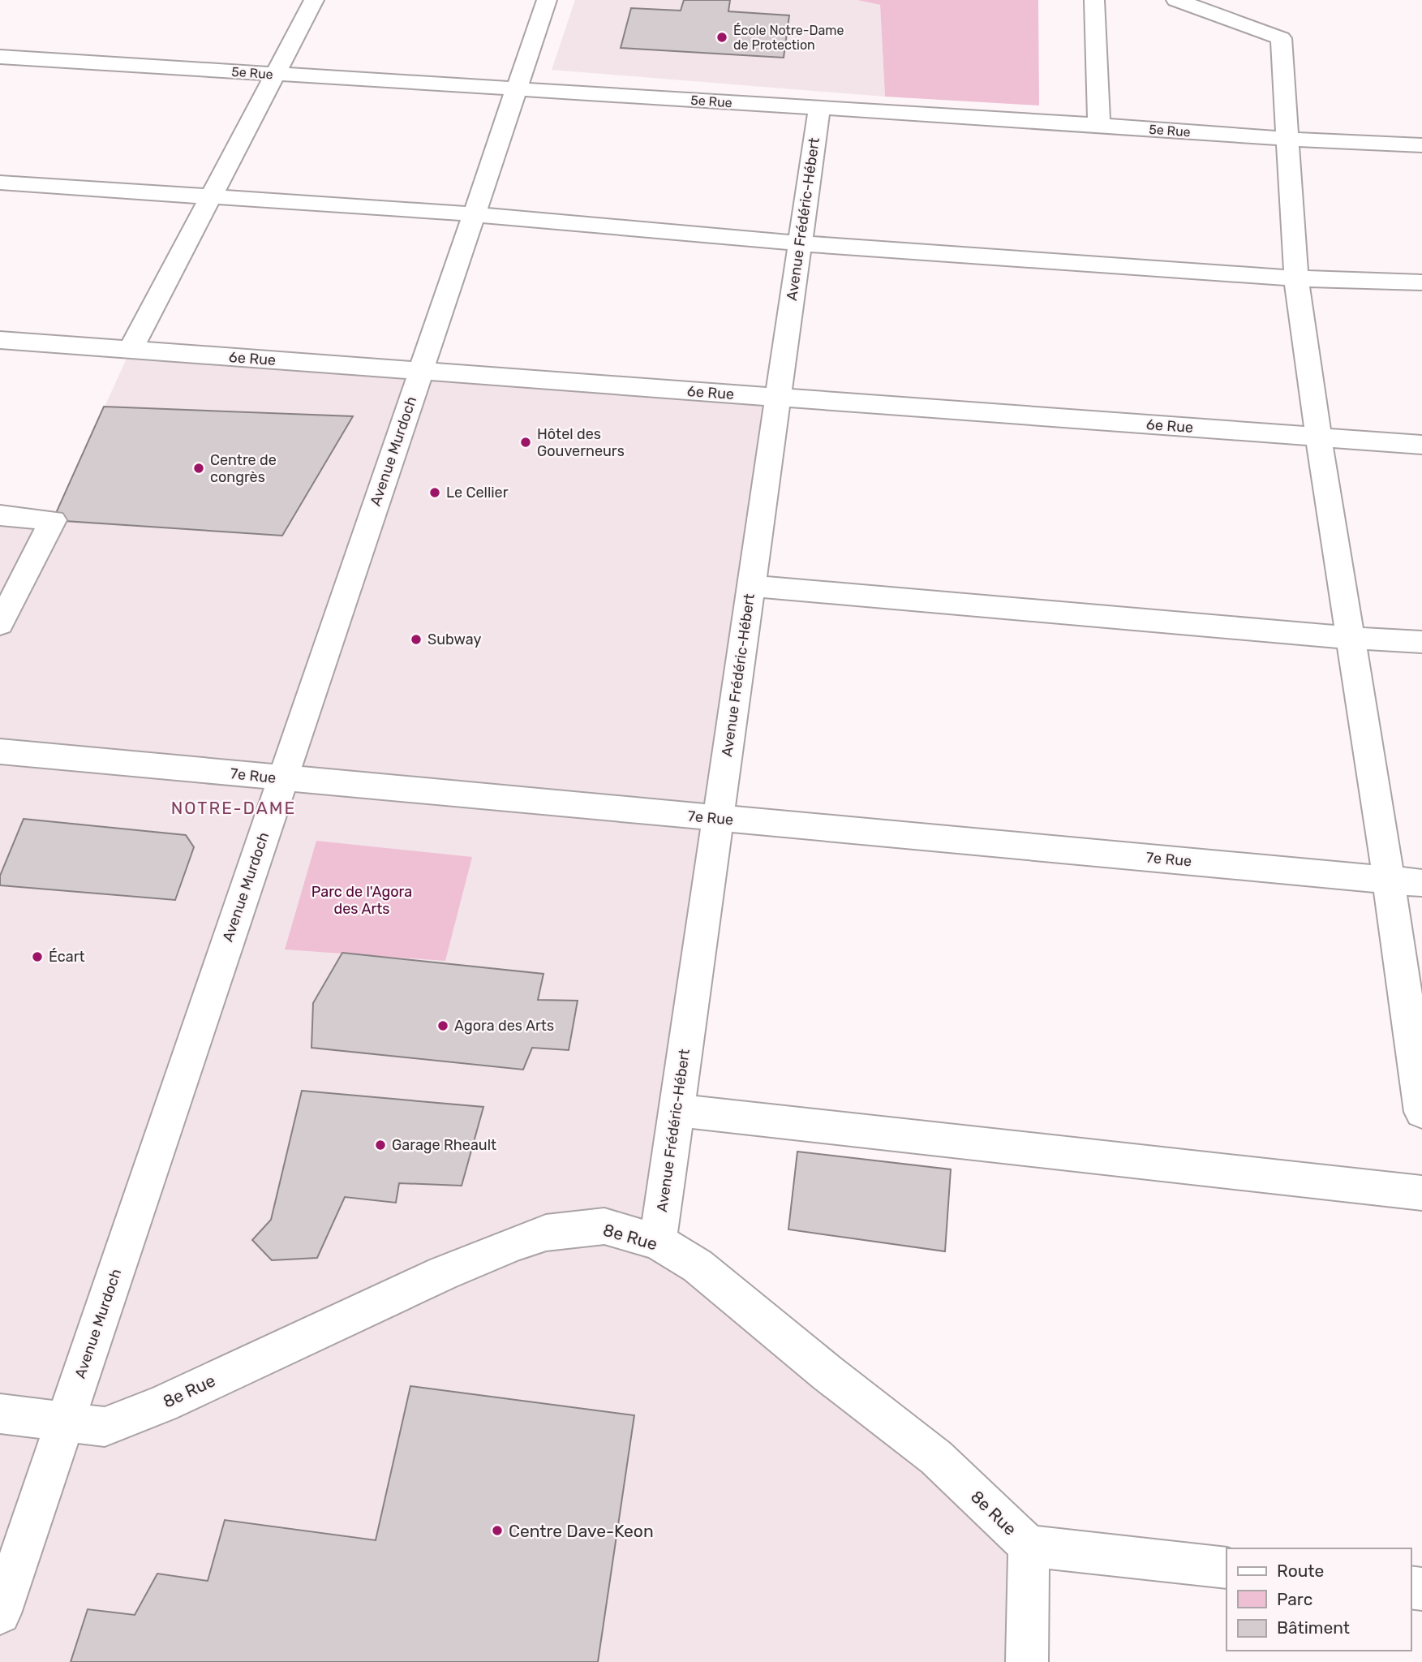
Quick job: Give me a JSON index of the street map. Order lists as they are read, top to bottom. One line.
{"streets":{"street":["5e Rue","Avenue Frédéric-Hébert","6e Rue","Avenue Murdoch","7e Rue","8e Rue"]},"crossings":[["5e Rue","Avenue Frédéric-Hébert"],["5e Rue","Avenue Murdoch"],["Avenue Frédéric-Hébert","6e Rue"],["Avenue Frédéric-Hébert","7e Rue"],["Avenue Frédéric-Hébert","8e Rue"],["6e Rue","Avenue Murdoch"],["Avenue Murdoch","7e Rue"],["Avenue Murdoch","8e Rue"]],"districts":["NOTRE-DAME"],"parks":["Parc de l'Agora des Arts"],"places":["École Notre-Dame de Protection","Hôtel des Gouverneurs","Centre de congrès","Le Cellier","Subway","Écart","Agora des Arts","Garage Rheault","Centre Dave-Keon"],"legend":["Route","Parc","Bâtiment"]}
